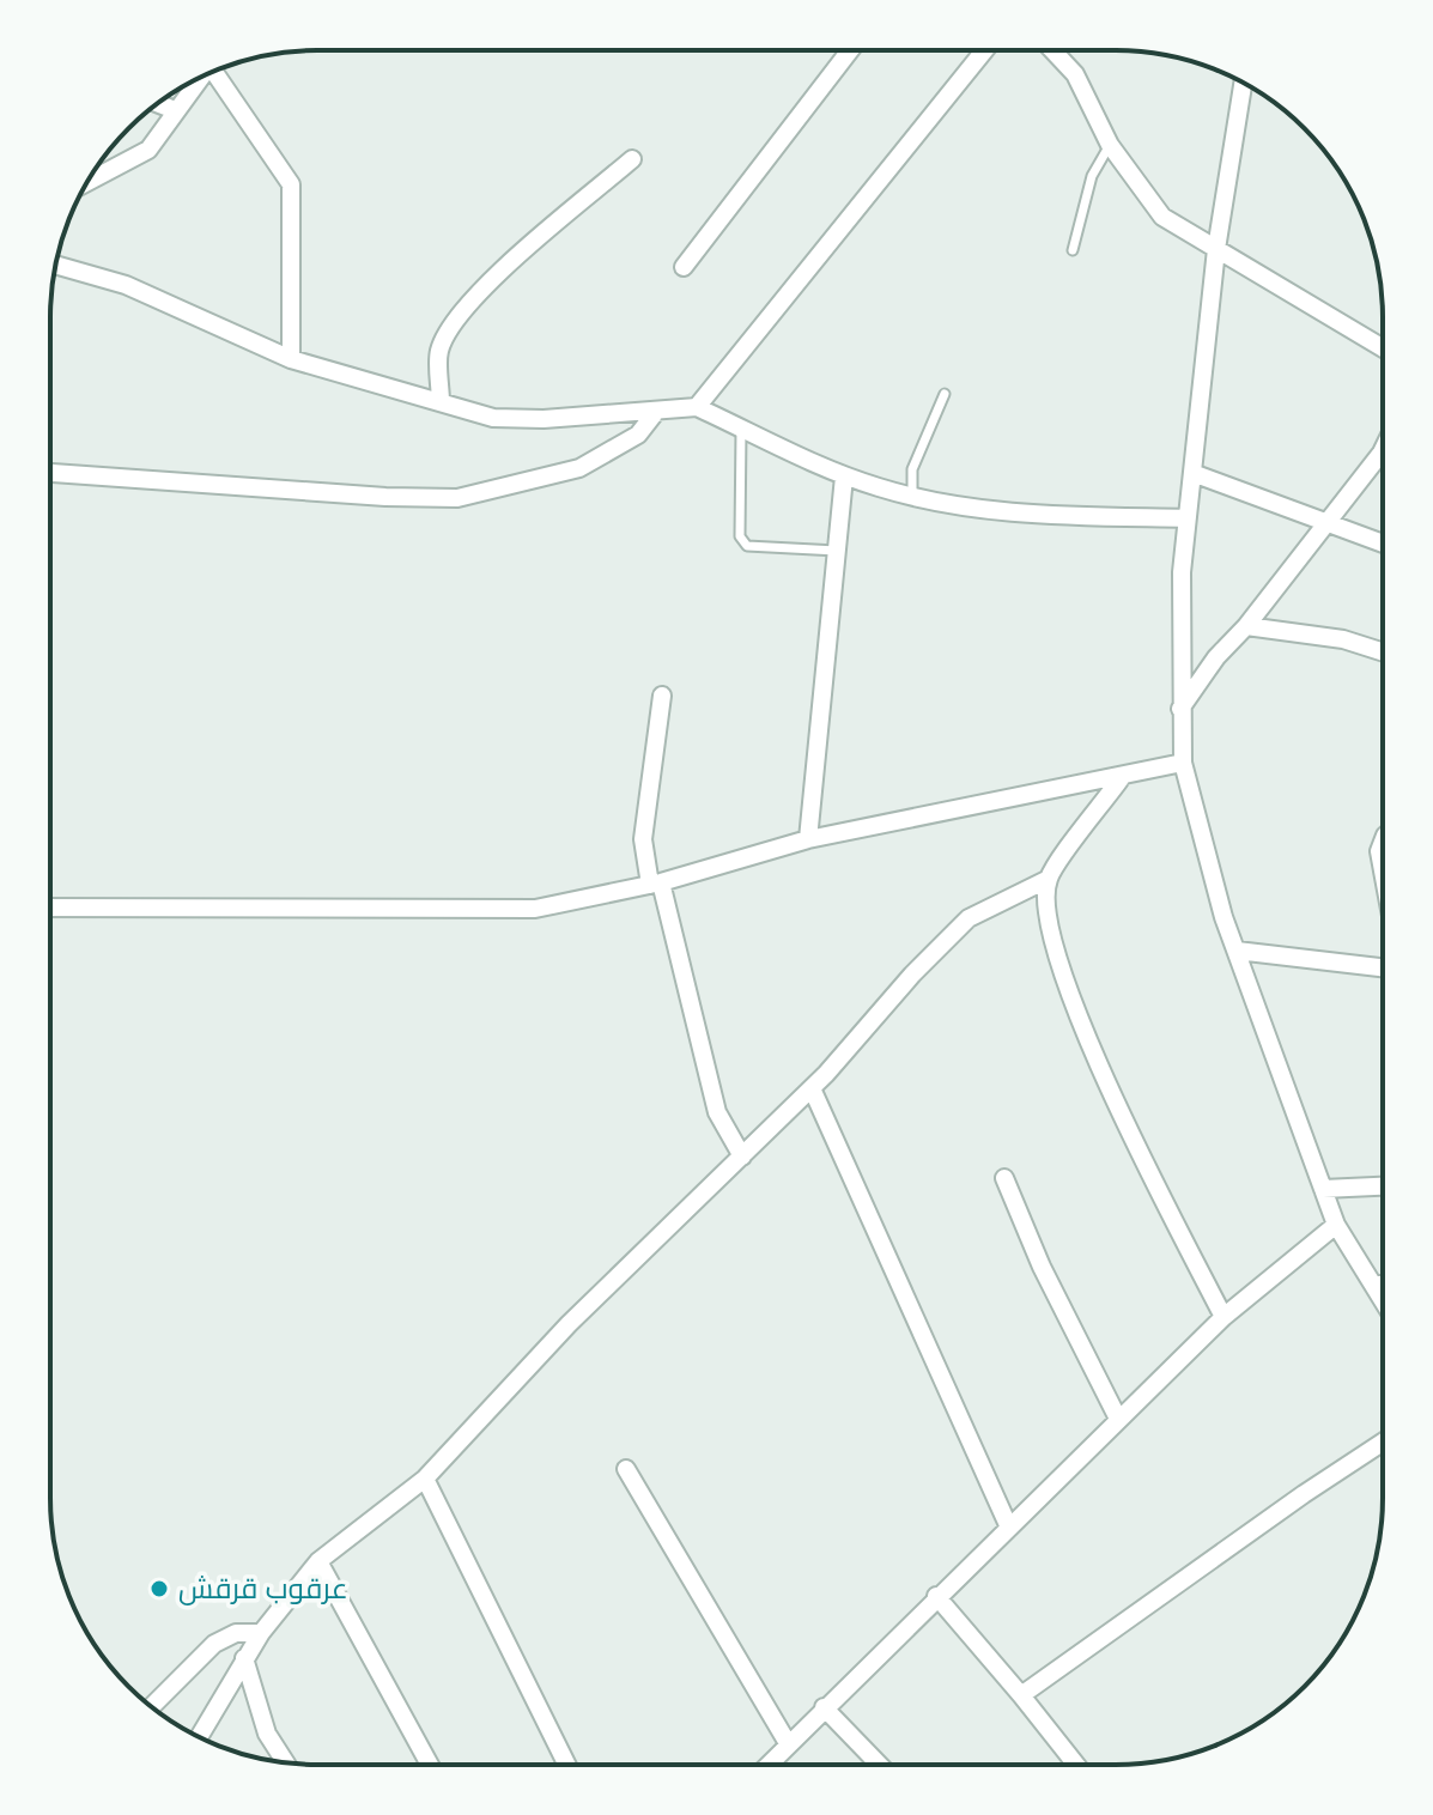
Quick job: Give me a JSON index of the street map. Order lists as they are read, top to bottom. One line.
{"places":["عرقوب قرقش"]}
